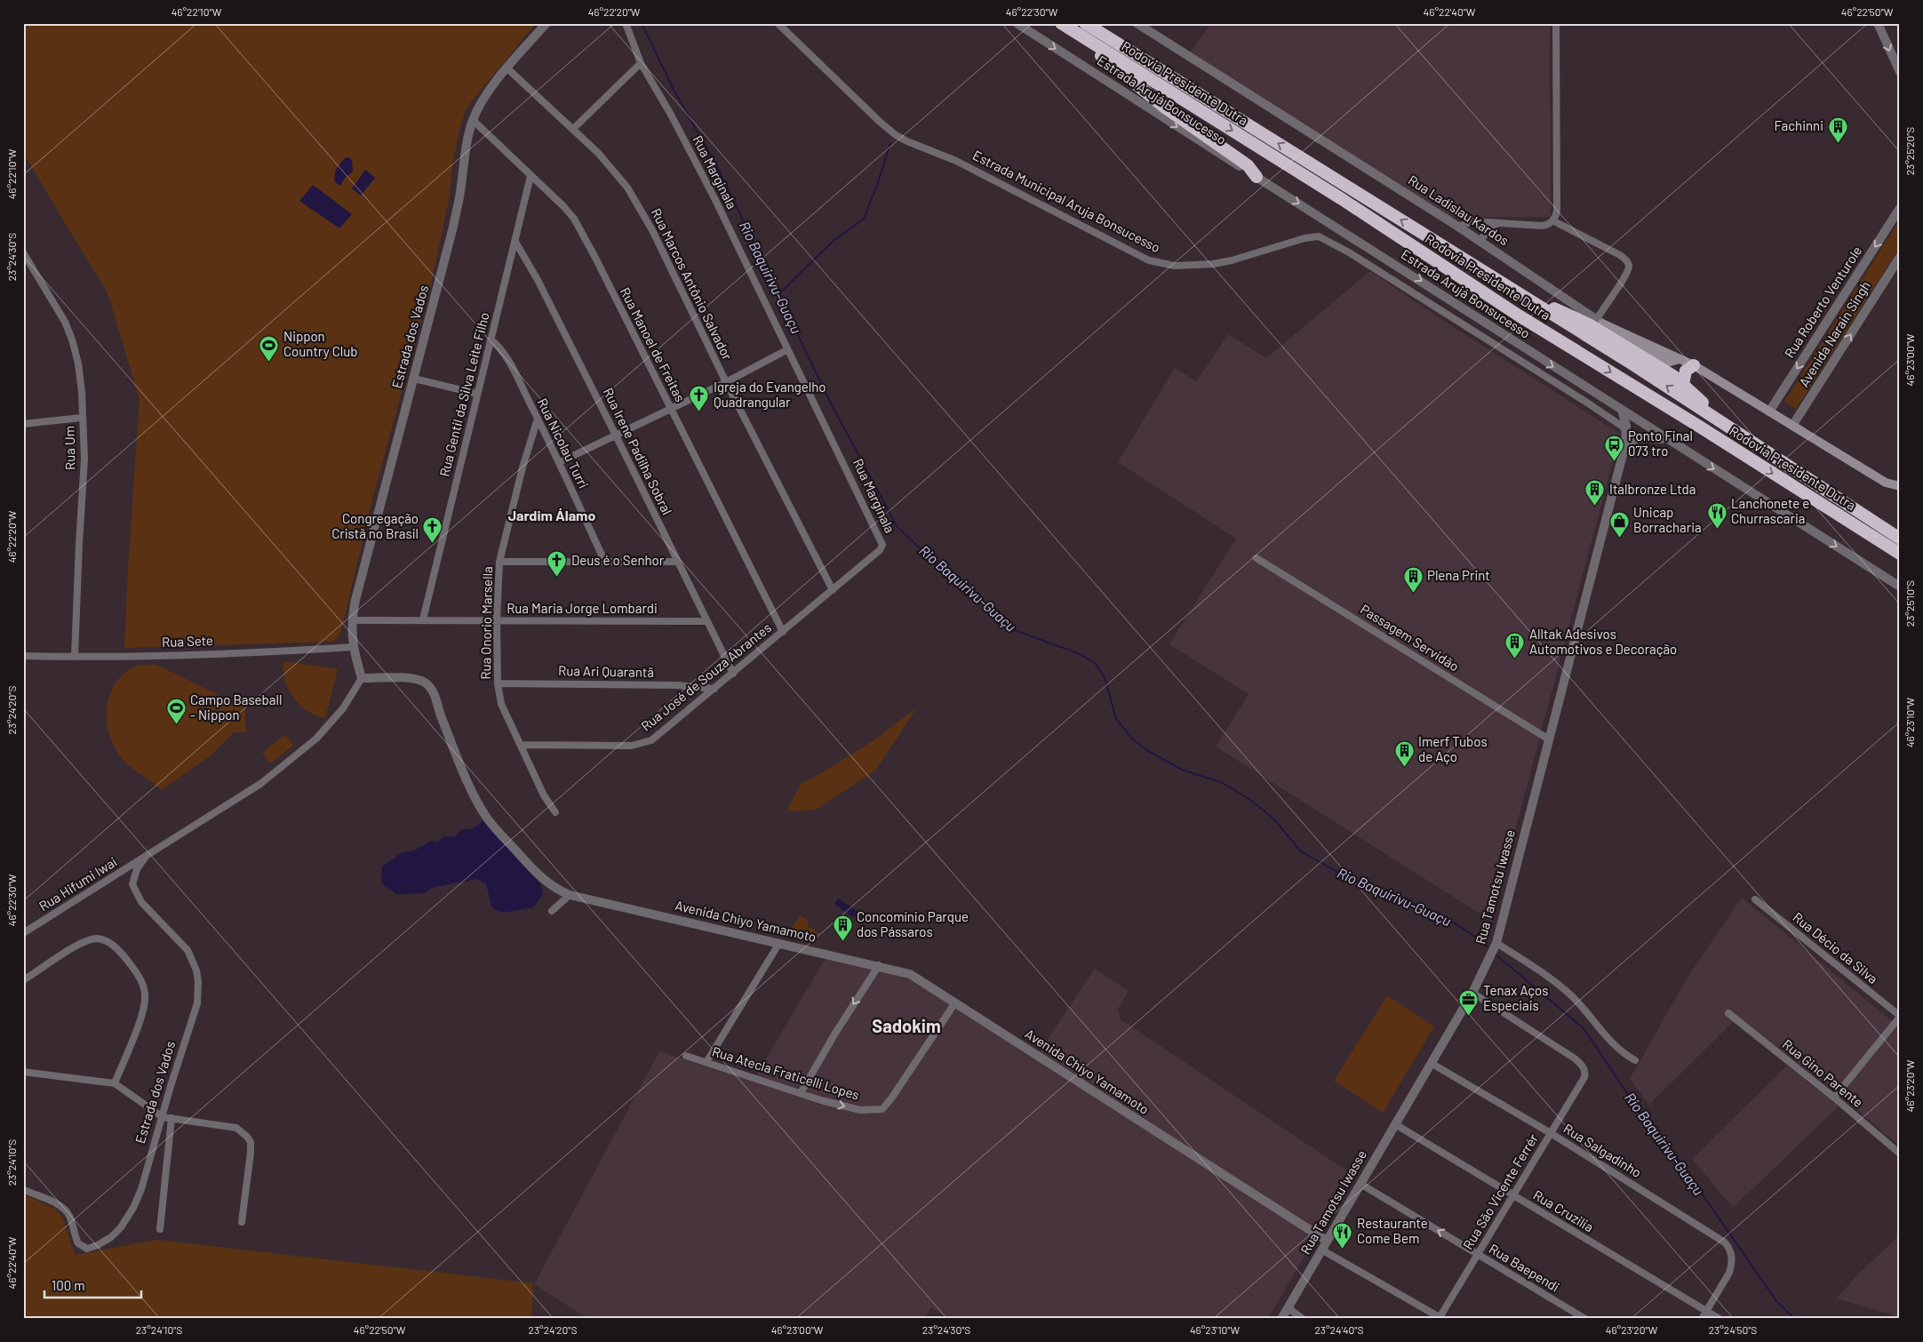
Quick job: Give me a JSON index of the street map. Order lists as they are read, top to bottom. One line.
{"streets":{"highway":["Rodovia Presidente Dutra"],"street":["Estrada Arujá Bonsucesso","Rua Marginala","Estrada Municipal Aruja Bonsucesso","Rua Ladislau Kardos","Rua Marcos Antônio Salvador","Rua Roberto Venturole","Avenida Narain Singh","Estrada dos Vados","Rua Manoel de Freitas","Rua Gentil da Silva Leite Filho","Rua Nicolau Turri","Rua Um","Rua Irene Padilha Sobral","Rua Maria Jorge Lombardi","Rua Onorio Marsella","Passagem Servidão","Rua Sete","Rua Ari Quarantã","Rua José de Souza Abrantes","Rua Hifumi Iwai","Rua Tamotsu Iwasse","Avenida Chiyo Yamamoto","Rua Décio da Silva","Rua Atecla Fraticelli Lopes","Rua Gino Parente","Rua Salgadinho","Rua São Vicente Ferrér","Rua Cruzilia","Rua Baependi"]},"crossings":[["Estrada Arujá Bonsucesso","Rua Tamotsu Iwasse"],["Rua Marginala","Rua José de Souza Abrantes"],["Estrada Municipal Aruja Bonsucesso","Rua Tamotsu Iwasse"],["Rua Marcos Antônio Salvador","Estrada dos Vados"],["Rua Marcos Antônio Salvador","Rua José de Souza Abrantes"],["Estrada dos Vados","Rua Manoel de Freitas"],["Estrada dos Vados","Rua Maria Jorge Lombardi"],["Estrada dos Vados","Rua Sete"],["Estrada dos Vados","Rua Hifumi Iwai"],["Estrada dos Vados","Avenida Chiyo Yamamoto"],["Rua Manoel de Freitas","Rua Gentil da Silva Leite Filho"],["Rua Manoel de Freitas","Rua José de Souza Abrantes"],["Rua Gentil da Silva Leite Filho","Rua Nicolau Turri"],["Rua Gentil da Silva Leite Filho","Rua Irene Padilha Sobral"],["Rua Gentil da Silva Leite Filho","Rua Maria Jorge Lombardi"],["Rua Nicolau Turri","Rua Onorio Marsella"],["Rua Um","Rua Sete"],["Rua Irene Padilha Sobral","Rua Maria Jorge Lombardi"],["Rua Irene Padilha Sobral","Rua José de Souza Abrantes"],["Rua Maria Jorge Lombardi","Rua Onorio Marsella"],["Rua Onorio Marsella","Rua Ari Quarantã"],["Rua Onorio Marsella","Rua José de Souza Abrantes"],["Passagem Servidão","Rua Tamotsu Iwasse"],["Rua Ari Quarantã","Rua José de Souza Abrantes"],["Rua Hifumi Iwai","Avenida Chiyo Yamamoto"],["Rua Tamotsu Iwasse","Avenida Chiyo Yamamoto"],["Rua Tamotsu Iwasse","Rua Salgadinho"],["Rua Tamotsu Iwasse","Rua São Vicente Ferrér"],["Rua Tamotsu Iwasse","Rua Cruzilia"],["Rua Tamotsu Iwasse","Rua Baependi"],["Avenida Chiyo Yamamoto","Rua Atecla Fraticelli Lopes"],["Rua Salgadinho","Rua São Vicente Ferrér"],["Rua Salgadinho","Rua Cruzilia"],["Rua São Vicente Ferrér","Rua Cruzilia"],["Rua São Vicente Ferrér","Rua Baependi"]],"one_way":["Estrada Arujá Bonsucesso","Rua Roberto Venturole","Avenida Narain Singh","Rua Atecla Fraticelli Lopes","Rua Baependi"],"districts":["Jardim Álamo","Sadokim"],"water":["Rio Baquirivu-Guaçu"],"places":{"building":["Fachinni","Italbronze Ltda","Plena Print","Alltak Adesivos Automotivos e Decoração","Imerf Tubos de Aço","Concomínio Parque dos Pássaros"],"sports":["Nippon Country Club","Campo Baseball - Nippon"],"church":["Igreja do Evangelho Quadrangular","Congregação Cristã no Brasil","Deus é o Senhor"],"bus stop":["Ponto Final 073 tro"],"restaurant":["Lanchonete e Churrascaria","Restaurante Come Bem"],"shop":["Unicap Borracharia"],"office":["Tenax Aços Especiais"]},"scale_bar":"100 m","coordinates":["46°22'10\"W","46°22'20\"W","46°22'30\"W","46°22'40\"W","46°22'50\"W","23°25'20\"S","23°24'30\"S","46°23'00\"W","23°25'10\"S","23°24'20\"S","46°23'10\"W","46°23'20\"W","23°24'10\"S","23°24'40\"S","23°24'50\"S"]}
